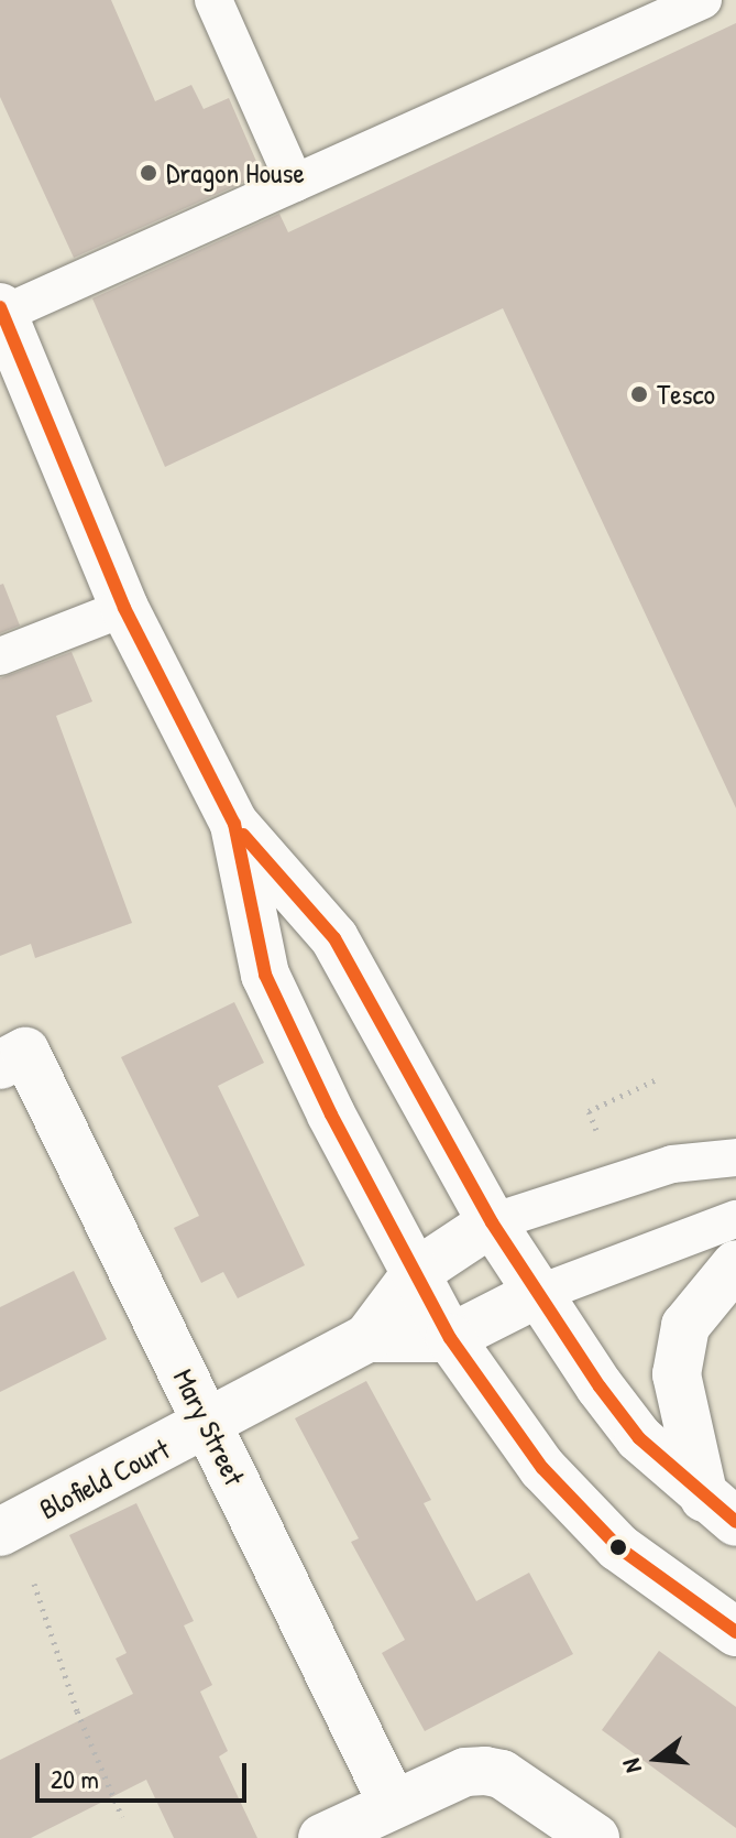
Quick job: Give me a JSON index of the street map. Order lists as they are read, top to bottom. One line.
{"streets":{"main road":["Mary Street","Blofield Court"]},"crossings":[["Mary Street","Blofield Court"]],"places":["Dragon House","Tesco"],"scale_bar":"20 m","north":"left"}
